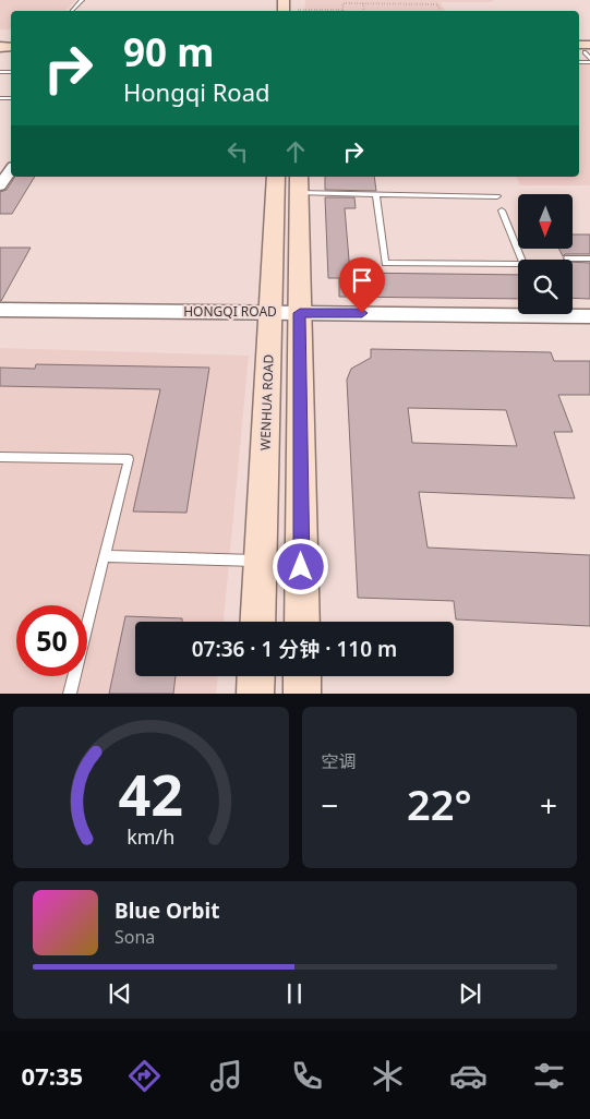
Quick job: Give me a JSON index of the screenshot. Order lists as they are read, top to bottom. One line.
{"streets":{"main road":["WENHUA ROAD"],"street":["HONGQI ROAD"]},"crossings":[["HONGQI ROAD","WENHUA ROAD"]],"north":"bottom","page":{"turn":["90 m","Hongqi Road"],"limit":"50","trip":"07:36 · 1 分钟 · 110 m","tile":"空调","heat":["−","22°","+"],"song":["Blue Orbit","Sona"],"tabs":"07:35","gauge":["42","km/h"]}}
